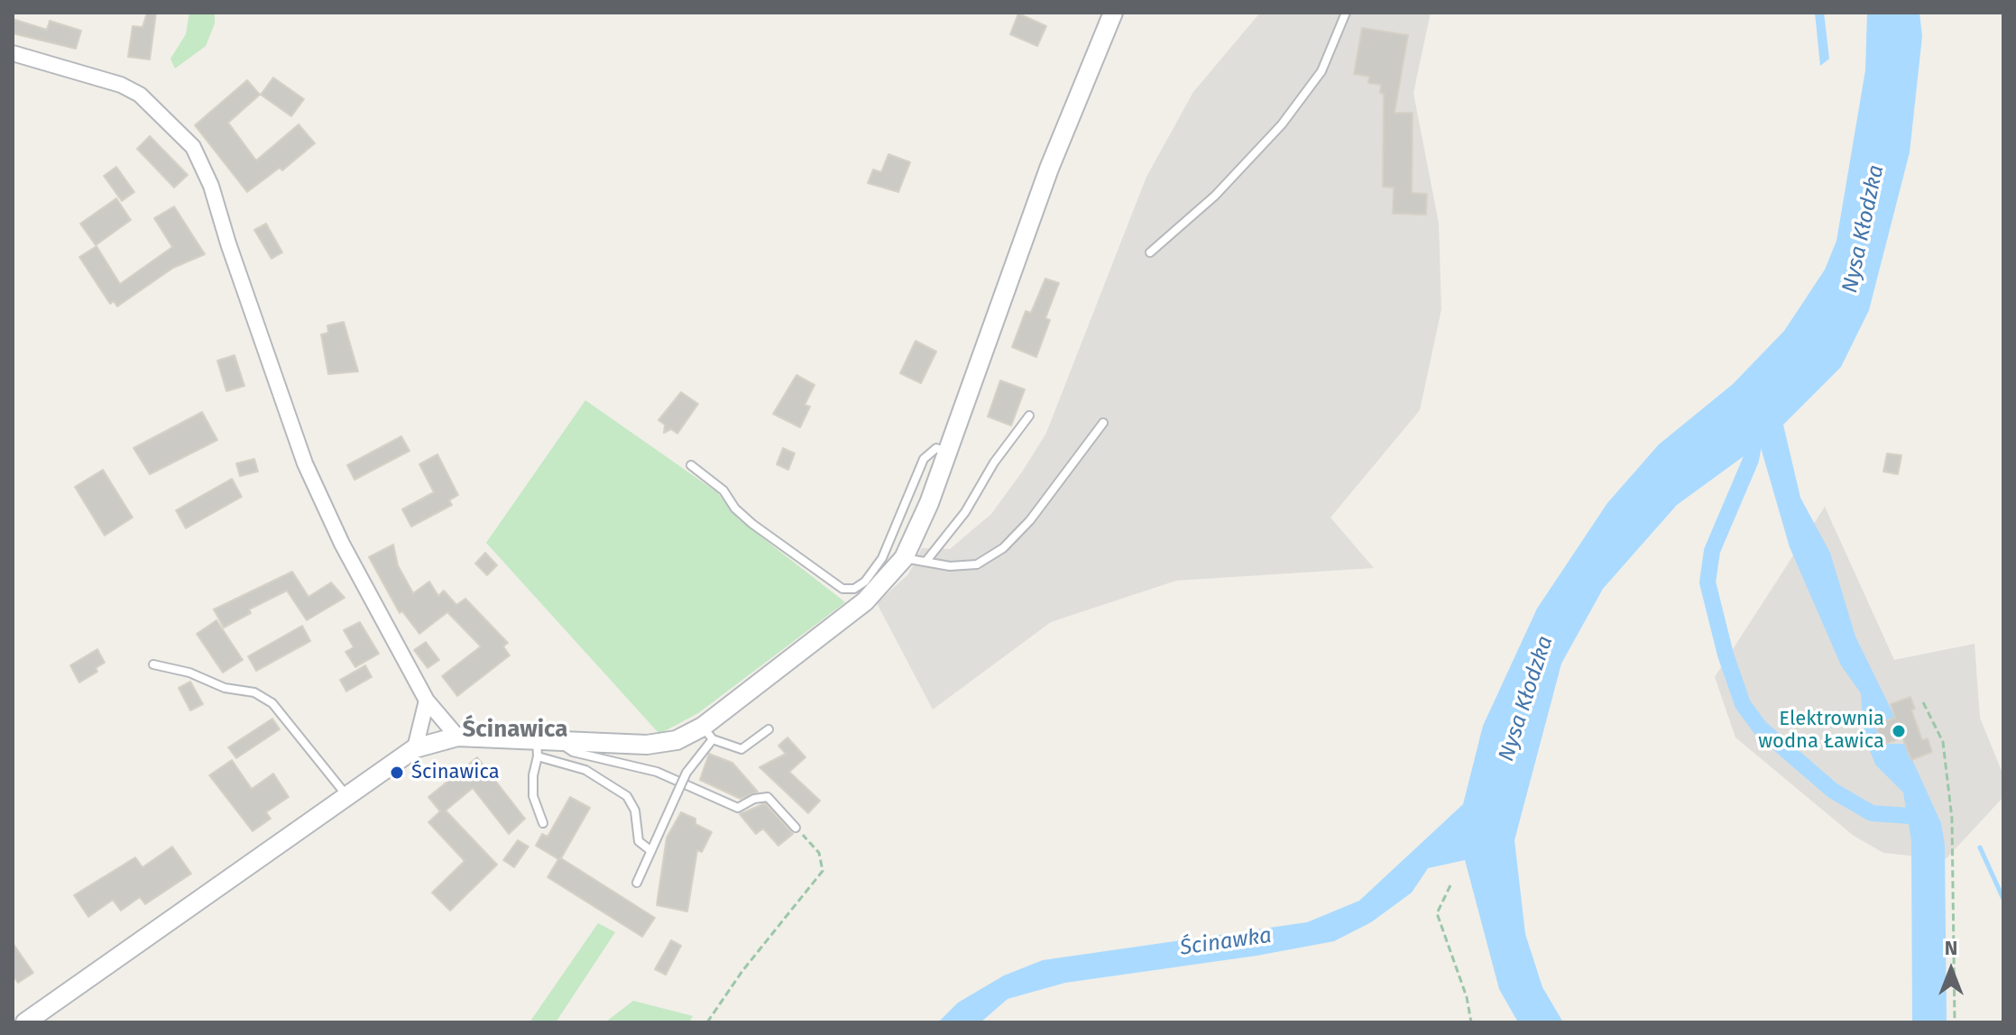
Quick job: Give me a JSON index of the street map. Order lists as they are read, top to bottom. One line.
{"districts":["Ścinawica"],"water":["Nysa Kłodzka","Ścinawka"],"places":["Elektrownia wodna Ławica","Ścinawica"],"north":"top"}
